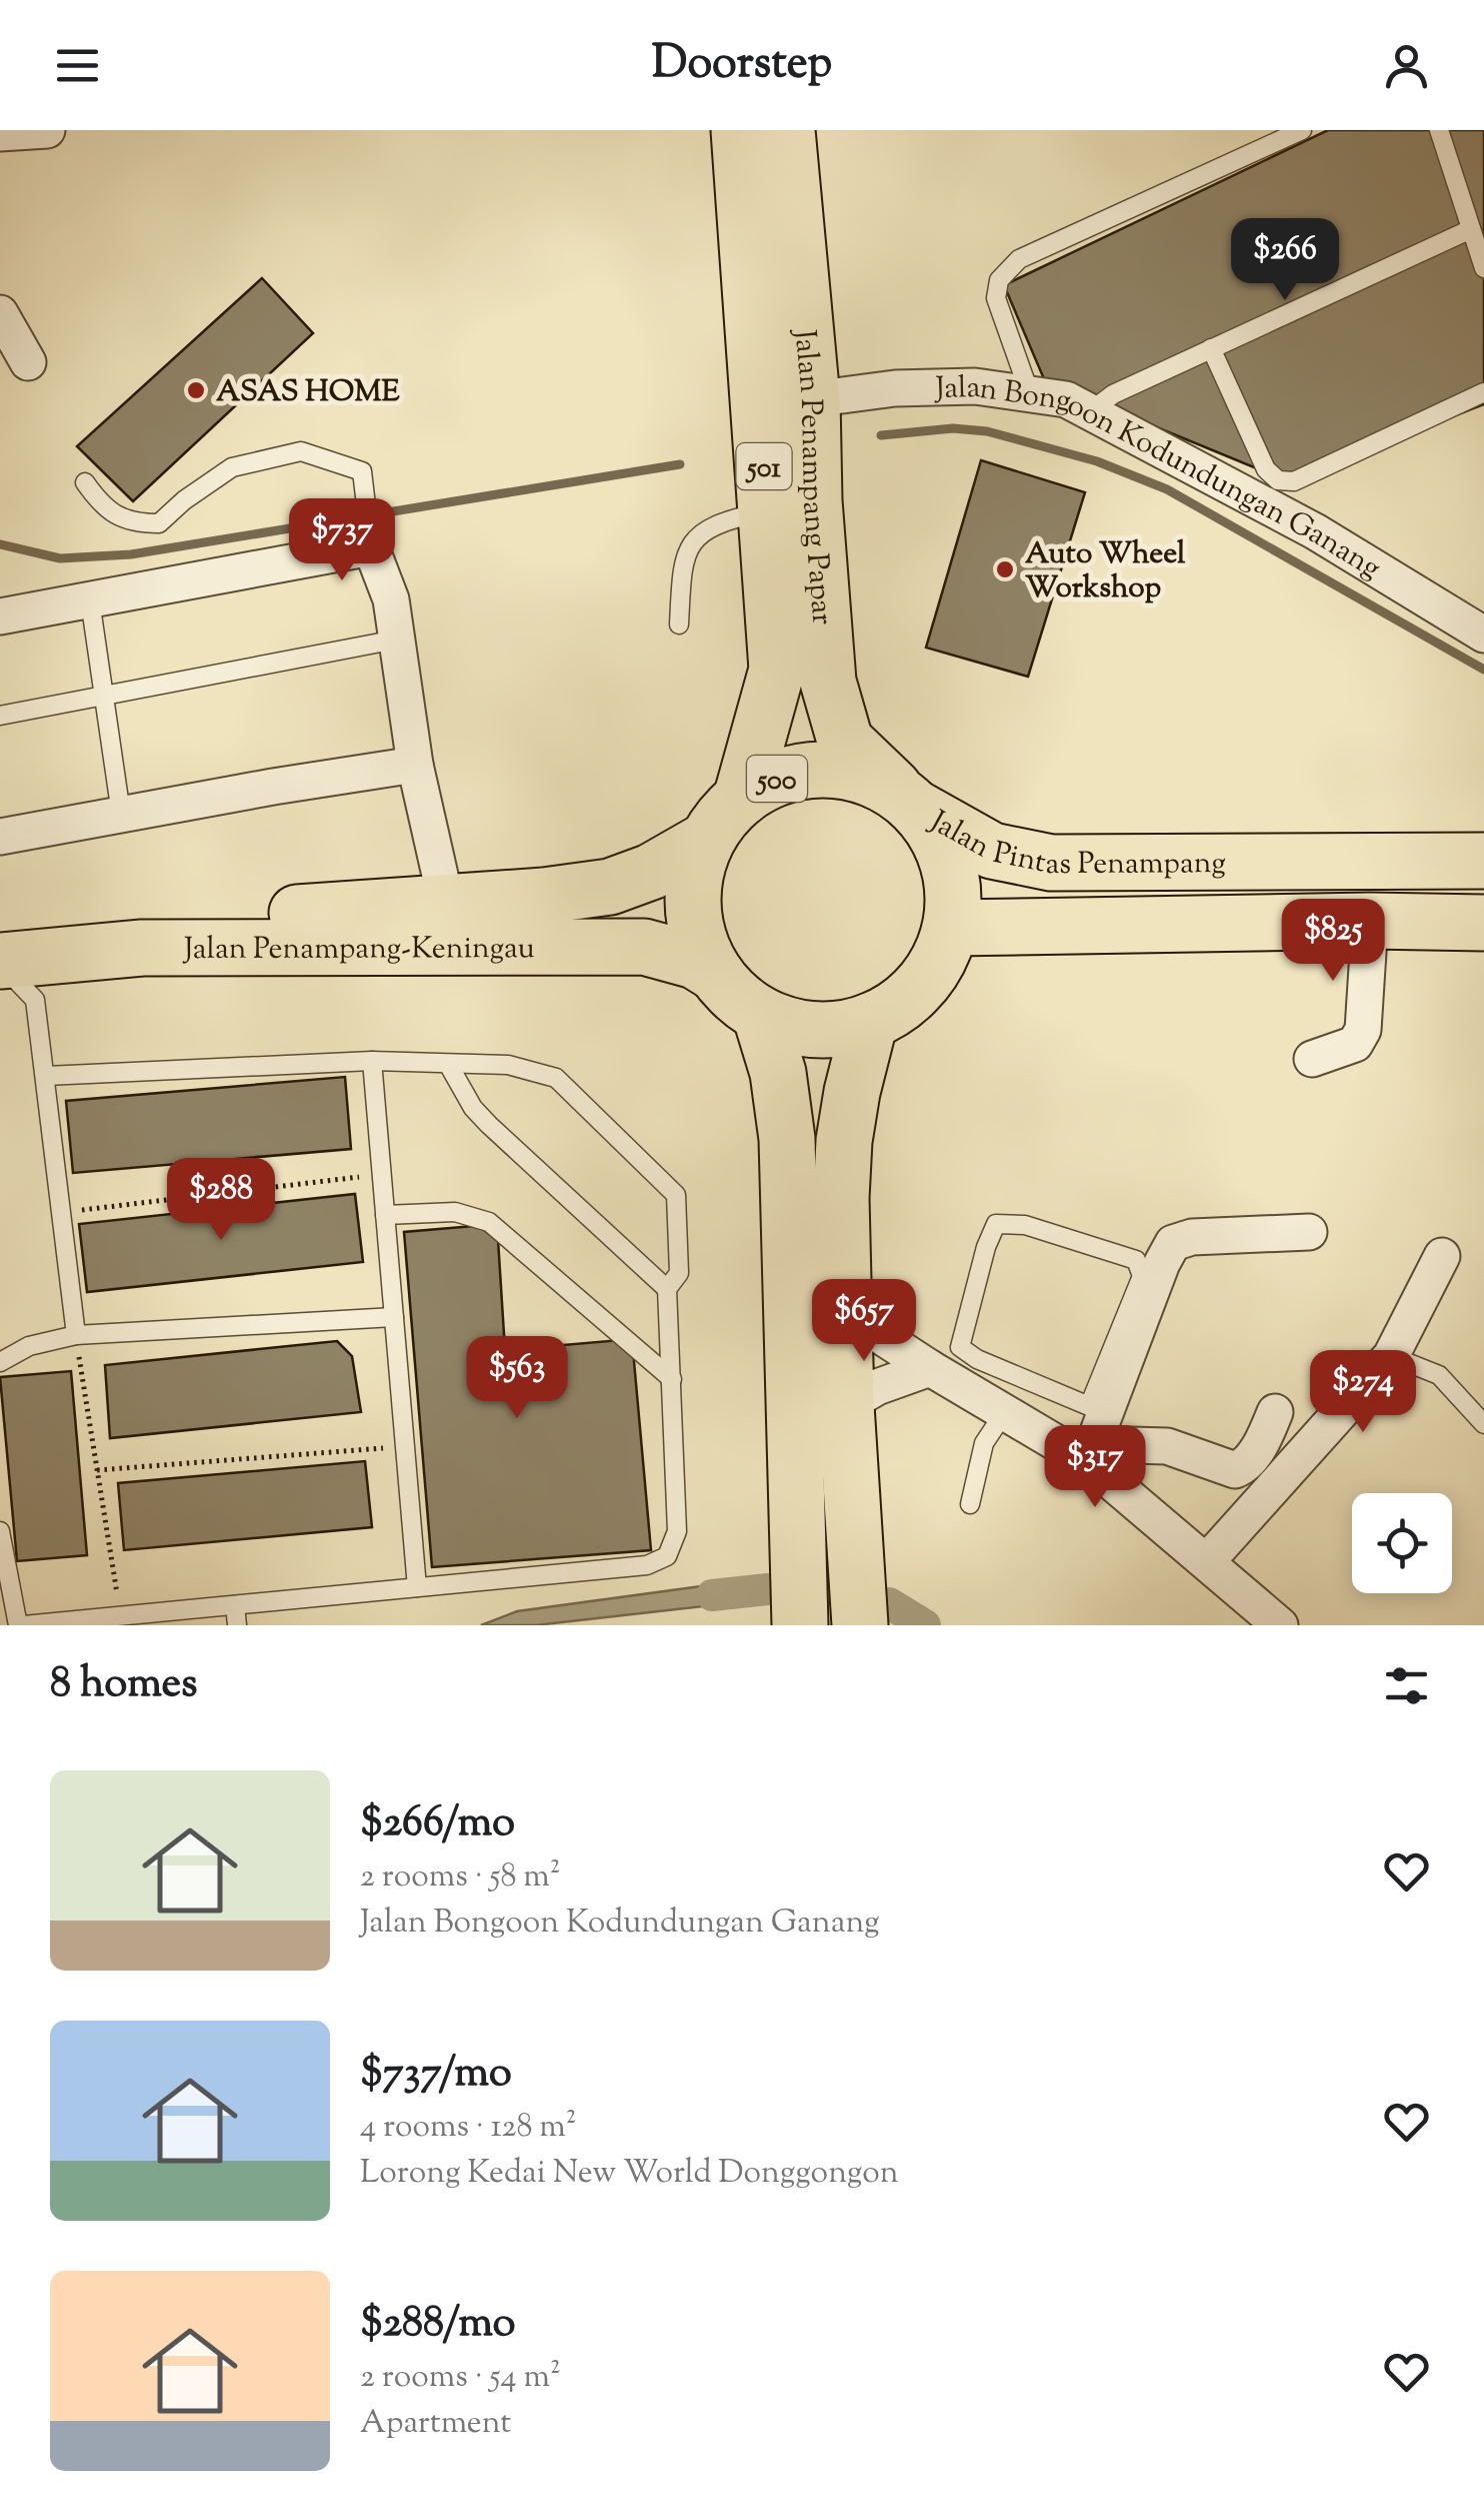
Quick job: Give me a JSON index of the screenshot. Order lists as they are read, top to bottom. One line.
{"streets":{"main road":["501","Jalan Penampang Papar","500","Jalan Pintas Penampang","Jalan Penampang-Keningau"],"street":["Jalan Bongoon Kodundungan Ganang"]},"crossings":[["Jalan Penampang Papar","Jalan Bongoon Kodundungan Ganang"],["Jalan Penampang Papar","500"],["Jalan Penampang Papar","Jalan Pintas Penampang"],["Jalan Penampang Papar","Jalan Penampang-Keningau"],["500","Jalan Pintas Penampang"],["500","Jalan Penampang-Keningau"],["Jalan Pintas Penampang","Jalan Penampang-Keningau"]],"places":["ASAS HOME","Auto Wheel Workshop"],"page":{"header":"Doorstep","price":["$266","$737","$825","$288","$657","$563","$274","$317"],"heading":"8 homes","list":[{"name":"$266/mo","note":"2 rooms · 58 m² · Jalan Bongoon Kodundungan Ganang"},{"name":"$737/mo","note":"4 rooms · 128 m² · Lorong Kedai New World Donggongon"},{"name":"$288/mo","note":"2 rooms · 54 m² · Apartment"}]}}
